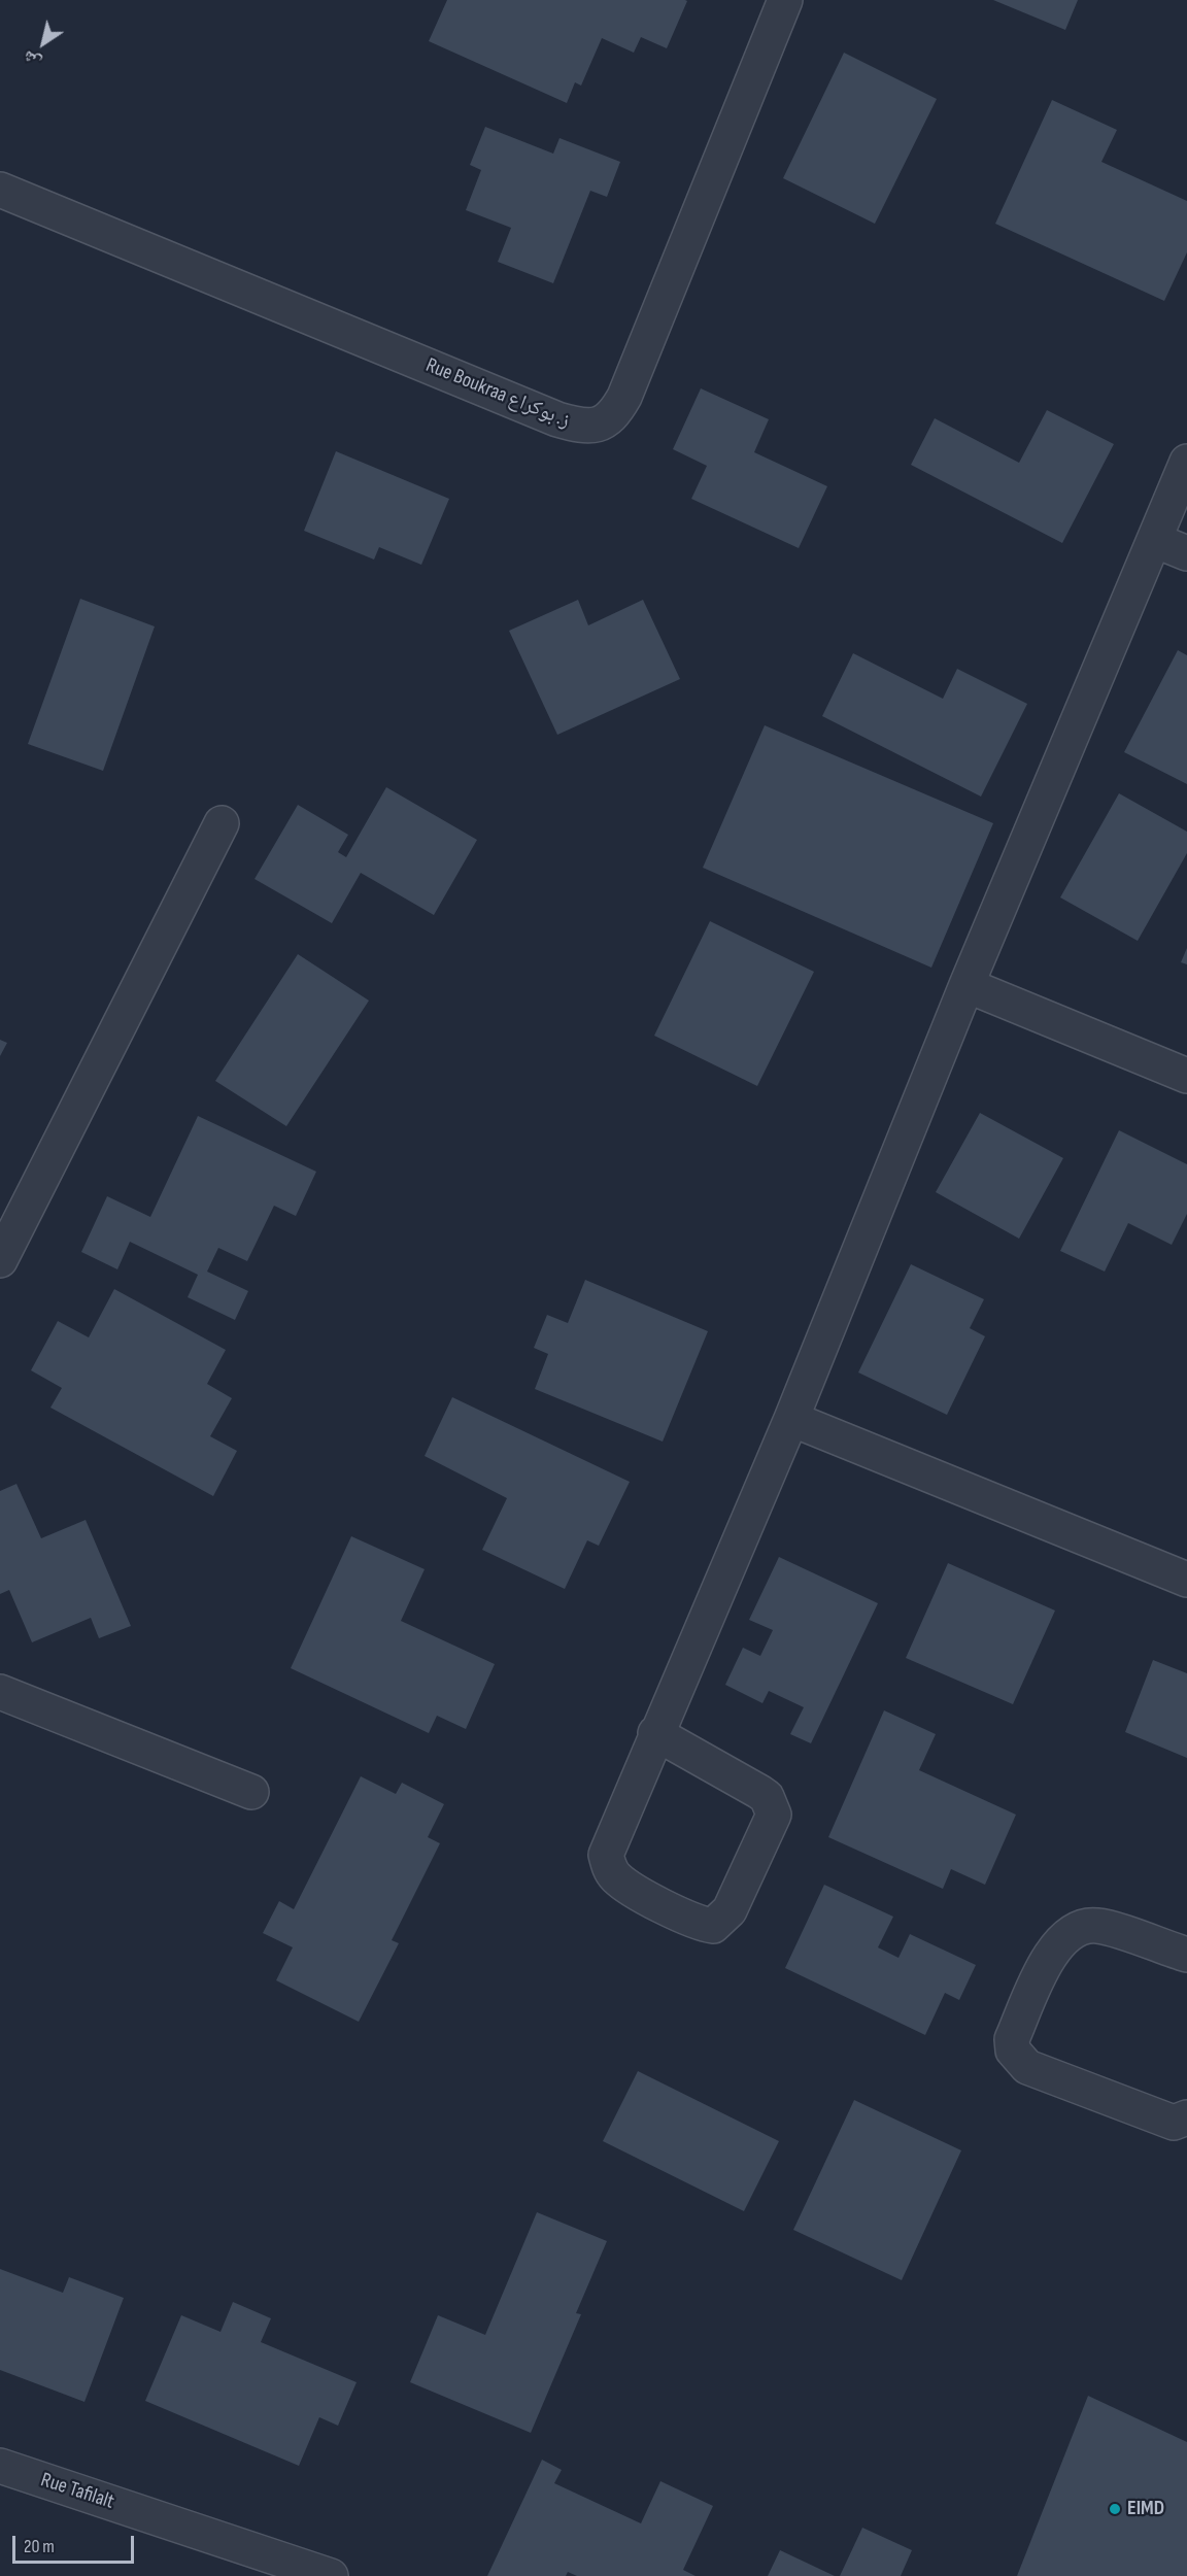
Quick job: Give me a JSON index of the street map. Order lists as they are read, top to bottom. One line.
{"streets":{"street":["Rue Boukraa ز. بوكراع","Rue Tafilalt"]},"places":["EIMD"],"scale_bar":"20 m","north":"bottom left"}
